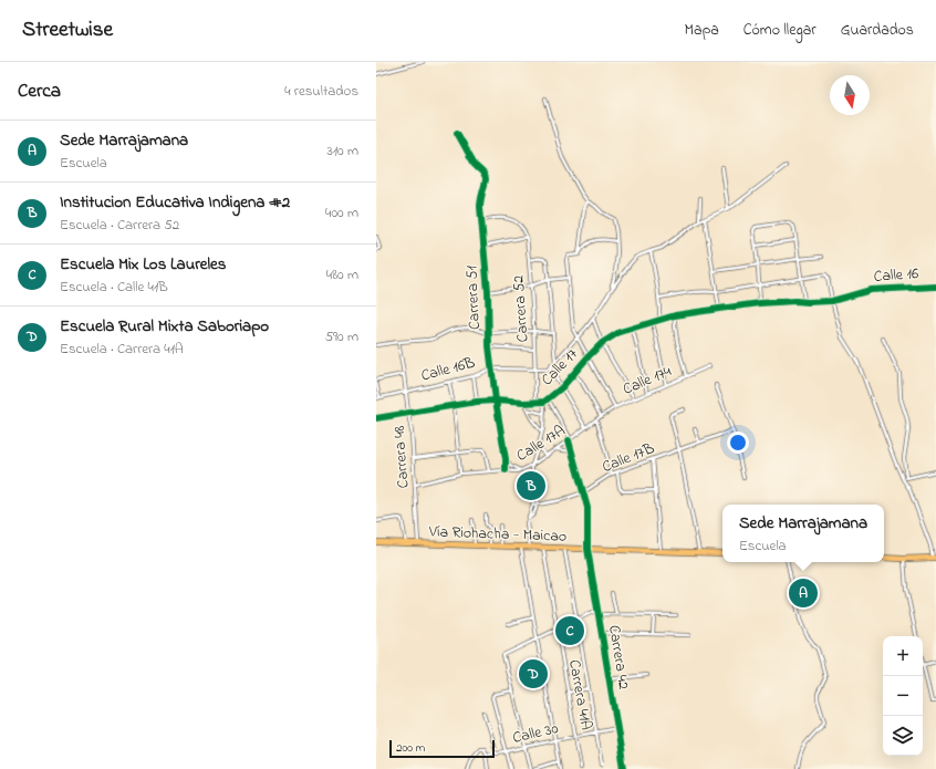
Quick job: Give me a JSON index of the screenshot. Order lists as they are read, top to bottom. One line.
{"streets":{"highway":["Vía Riohacha - Maicao"],"street":["Calle 16","Carrera 51","Carrera 52","Calle 17","Calle 16B","Calle 174","Calle 17A","Carrera 48","Calle 17B","Carrera 42","Carrera 41A","Calle 30"]},"crossings":[["Calle 16","Calle 17"],["Carrera 51","Calle 17"],["Carrera 51","Calle 16B"],["Carrera 51","Calle 17A"],["Carrera 52","Calle 17"],["Carrera 52","Calle 16B"],["Calle 17","Carrera 48"],["Calle 17","Carrera 42"],["Calle 16B","Carrera 48"],["Calle 174","Calle 17A"],["Calle 17A","Carrera 48"],["Calle 17A","Carrera 42"],["Carrera 48","Vía Riohacha - Maicao"],["Calle 17B","Carrera 42"],["Vía Riohacha - Maicao","Carrera 42"],["Vía Riohacha - Maicao","Carrera 41A"],["Carrera 42","Calle 30"],["Carrera 41A","Calle 30"]],"scale_bar":"200 m","north":"bottom","page":{"header":"Streetwise","nav":["Mapa","Cómo llegar","Guardados"],"heading":["Cerca","4 resultados"],"list":[{"mark":"A","name":"Sede Marrajamana","note":"Escuela","value":"310 m"},{"mark":"B","name":"Institucion Educativa Indigena #2","note":"Escuela · Carrera 52","value":"400 m"},{"mark":"C","name":"Escuela Mix Los Laureles","note":"Escuela · Calle 41B","value":"480 m"},{"mark":"D","name":"Escuela Rural Mixta Saboriapo","note":"Escuela · Carrera 41A","value":"590 m"}],"pins":["B","A","C","D"],"popup":["Sede Marrajamana","Escuela"],"map_buttons":["+","−"],"scale":"200 m"}}
